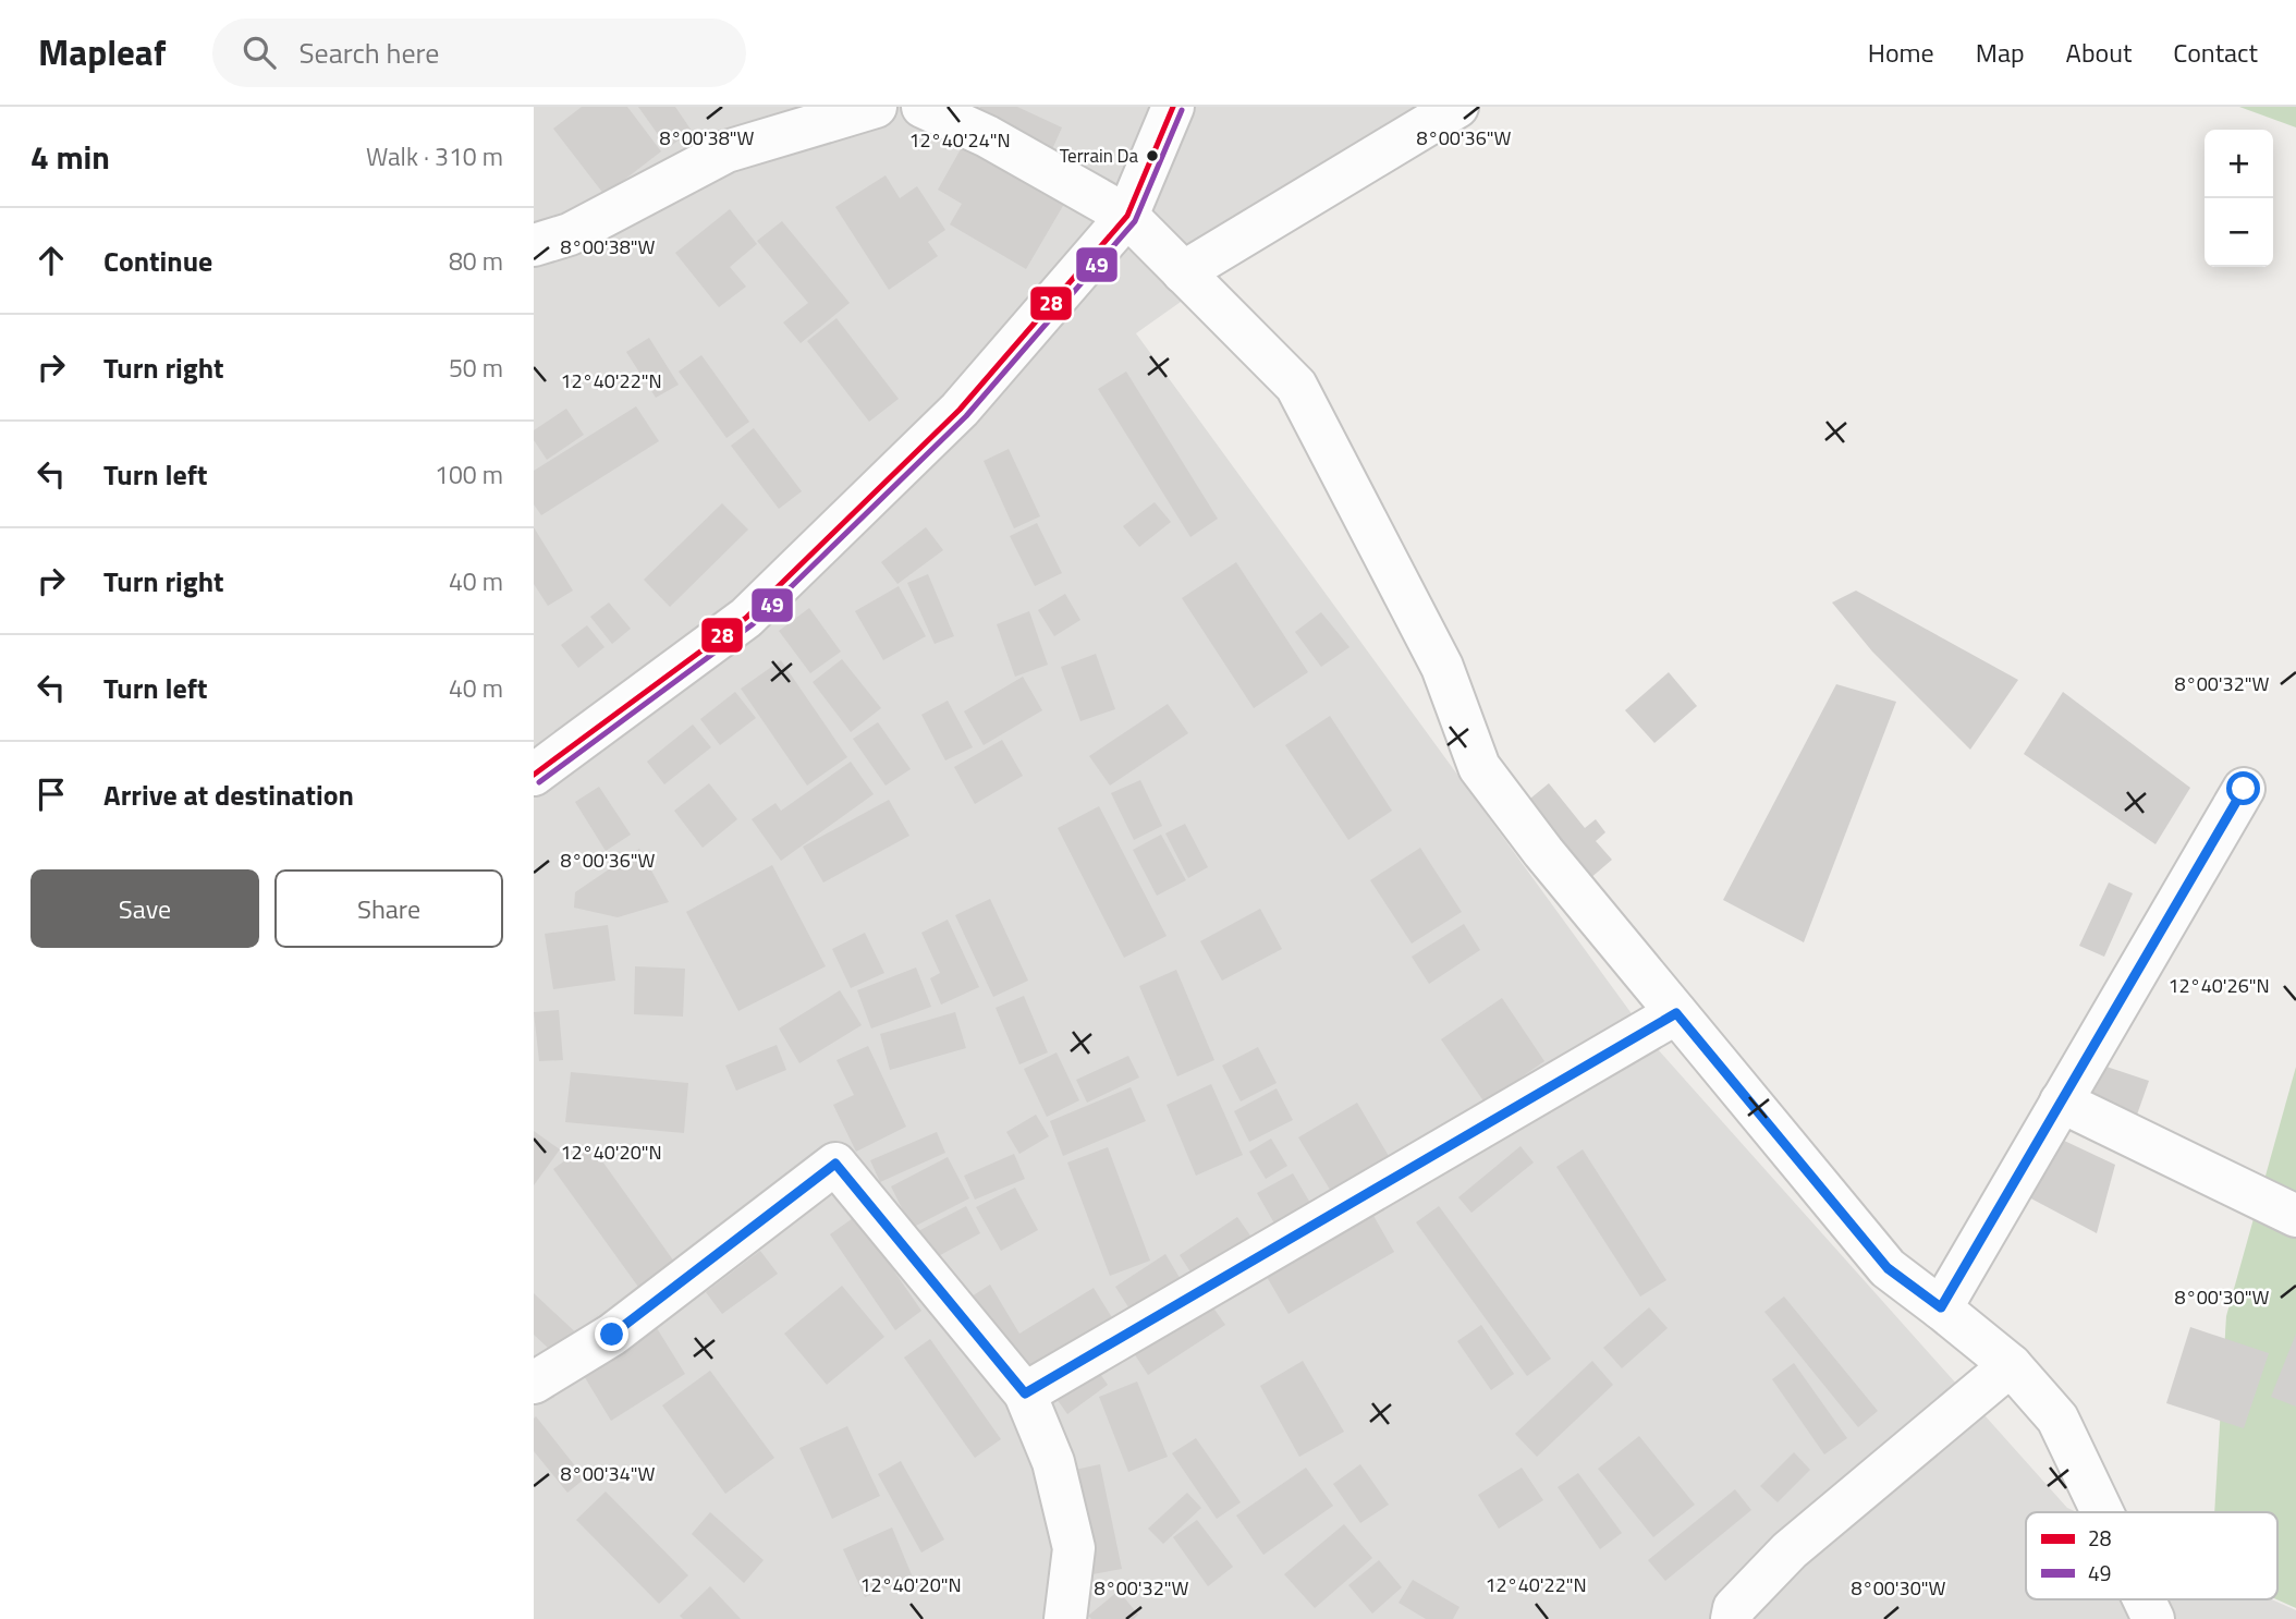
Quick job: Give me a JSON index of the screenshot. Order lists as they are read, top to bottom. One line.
{"places":["Terrain Da"],"lines":["transit line 28","transit line 49"],"legend":["28","49"],"page":{"header":"Mapleaf","search":"Search here","nav":["Home","Map","About","Contact"],"heading":["4 min","Walk · 310 m"],"map_buttons":["+","−"],"list":[["Continue","80 m"],["Turn right","50 m"],["Turn left","100 m"],["Turn right","40 m"],["Turn left","40 m"],"Arrive at destination"],"buttons":["Save","Share"]},"coordinates":["8°00'36\"W","8°00'38\"W","12°40'24\"N","12°40'22\"N","8°00'32\"W","12°40'26\"N","12°40'20\"N","8°00'30\"W","8°00'34\"W"]}
